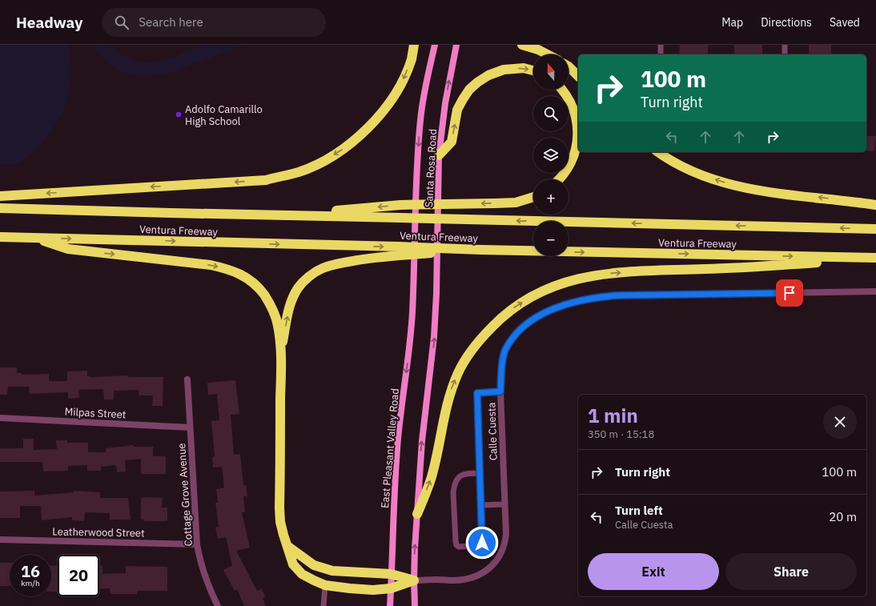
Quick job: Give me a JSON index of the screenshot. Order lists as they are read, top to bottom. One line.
{"streets":{"highway":["Ventura Freeway"],"main road":["Santa Rosa Road","East Pleasant Valley Road"],"street":["Milpas Street","Calle Cuesta","Cottage Grove Avenue","Leatherwood Street"]},"crossings":[["Santa Rosa Road","East Pleasant Valley Road"],["Milpas Street","Cottage Grove Avenue"],["Cottage Grove Avenue","Leatherwood Street"]],"one_way":["East Pleasant Valley Road"],"places":["Adolfo Camarillo High School"],"north":"top","page":{"header":"Headway","search":"Search here","nav":["Map","Directions","Saved"],"map_buttons":["+","−"],"turn":["100 m","Turn right"],"heading":["1 min","350 m · 15:18"],"list":[{"name":"Turn right","value":"100 m"},{"name":"Turn left","note":"Calle Cuesta","value":"20 m"}],"buttons":["Exit","Share"],"speed":"16 km/h","limit":"20"}}
